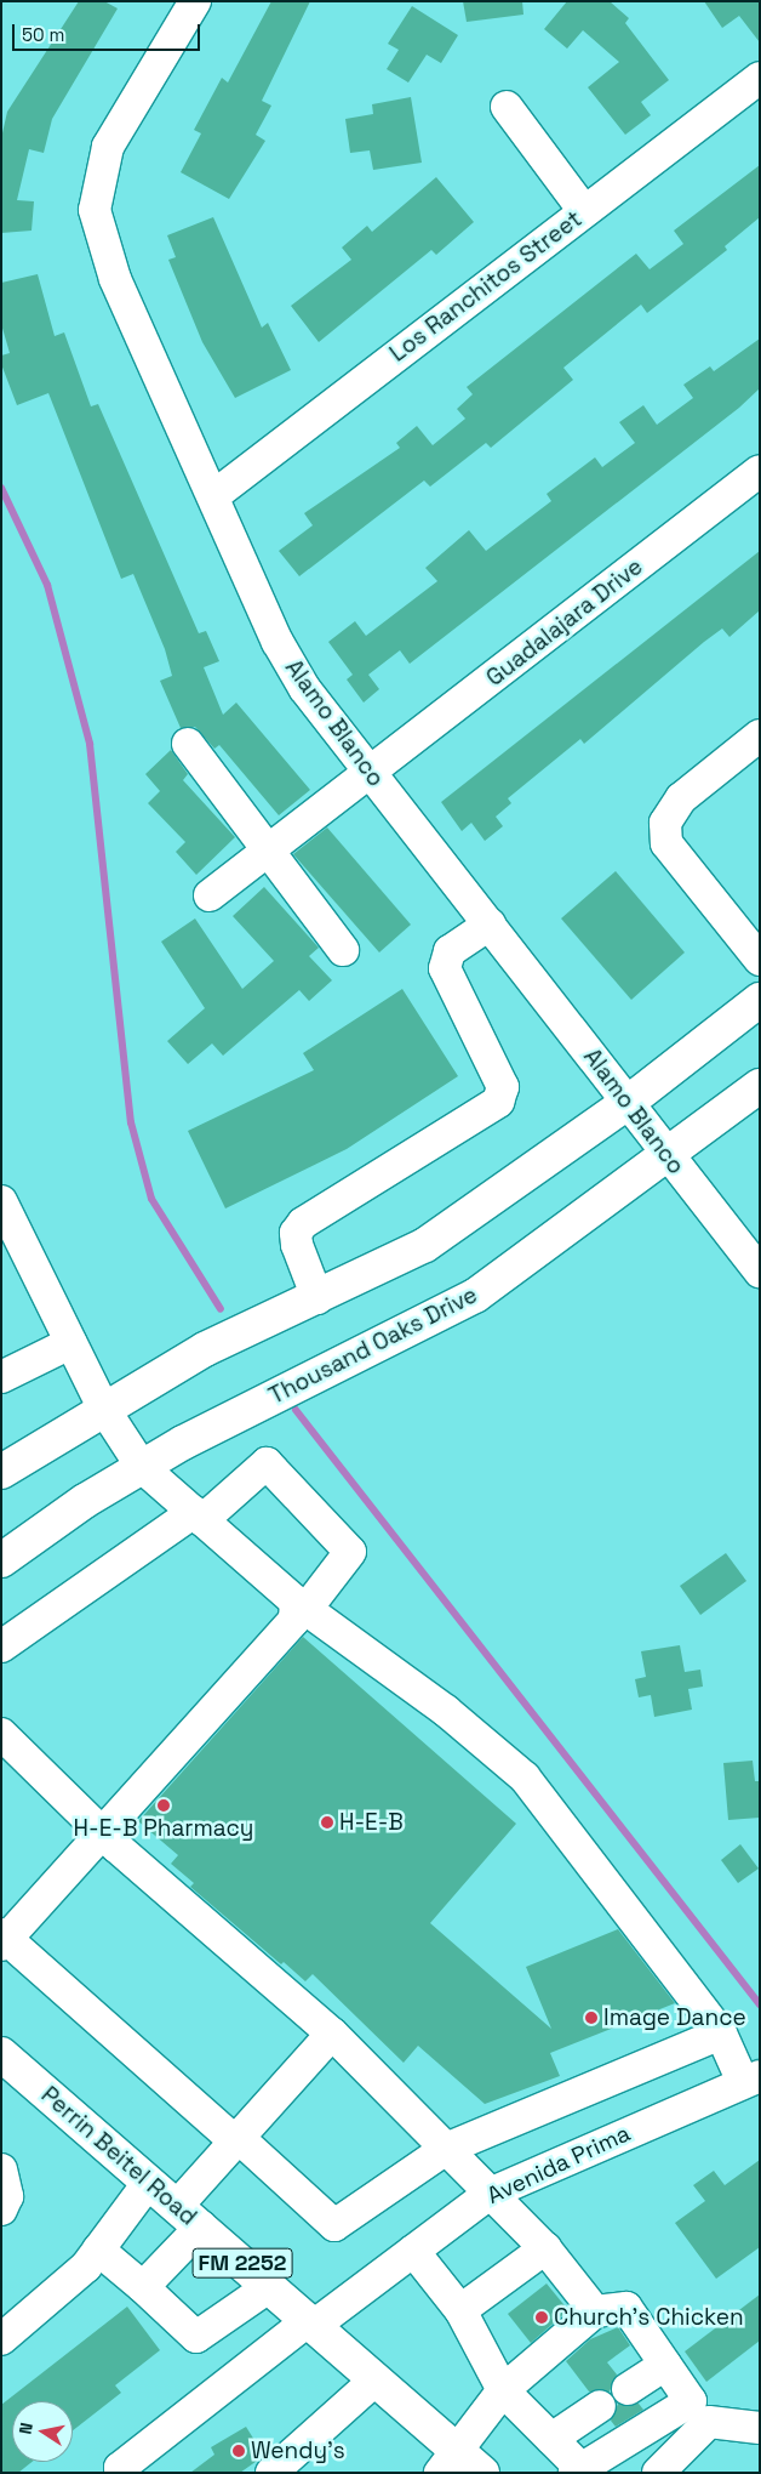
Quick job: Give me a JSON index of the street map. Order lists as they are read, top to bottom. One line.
{"streets":{"main road":["Thousand Oaks Drive","Perrin Beitel Road","FM 2252"],"street":["Los Ranchitos Street","Guadalajara Drive","Alamo Blanco","Avenida Prima"]},"crossings":[["Los Ranchitos Street","Alamo Blanco"],["Guadalajara Drive","Alamo Blanco"],["Alamo Blanco","Thousand Oaks Drive"],["Perrin Beitel Road","Avenida Prima"]],"places":["H-E-B Pharmacy","H-E-B","Image Dance","Church's Chicken","Wendy's"],"scale_bar":"50 m","north":"left"}
